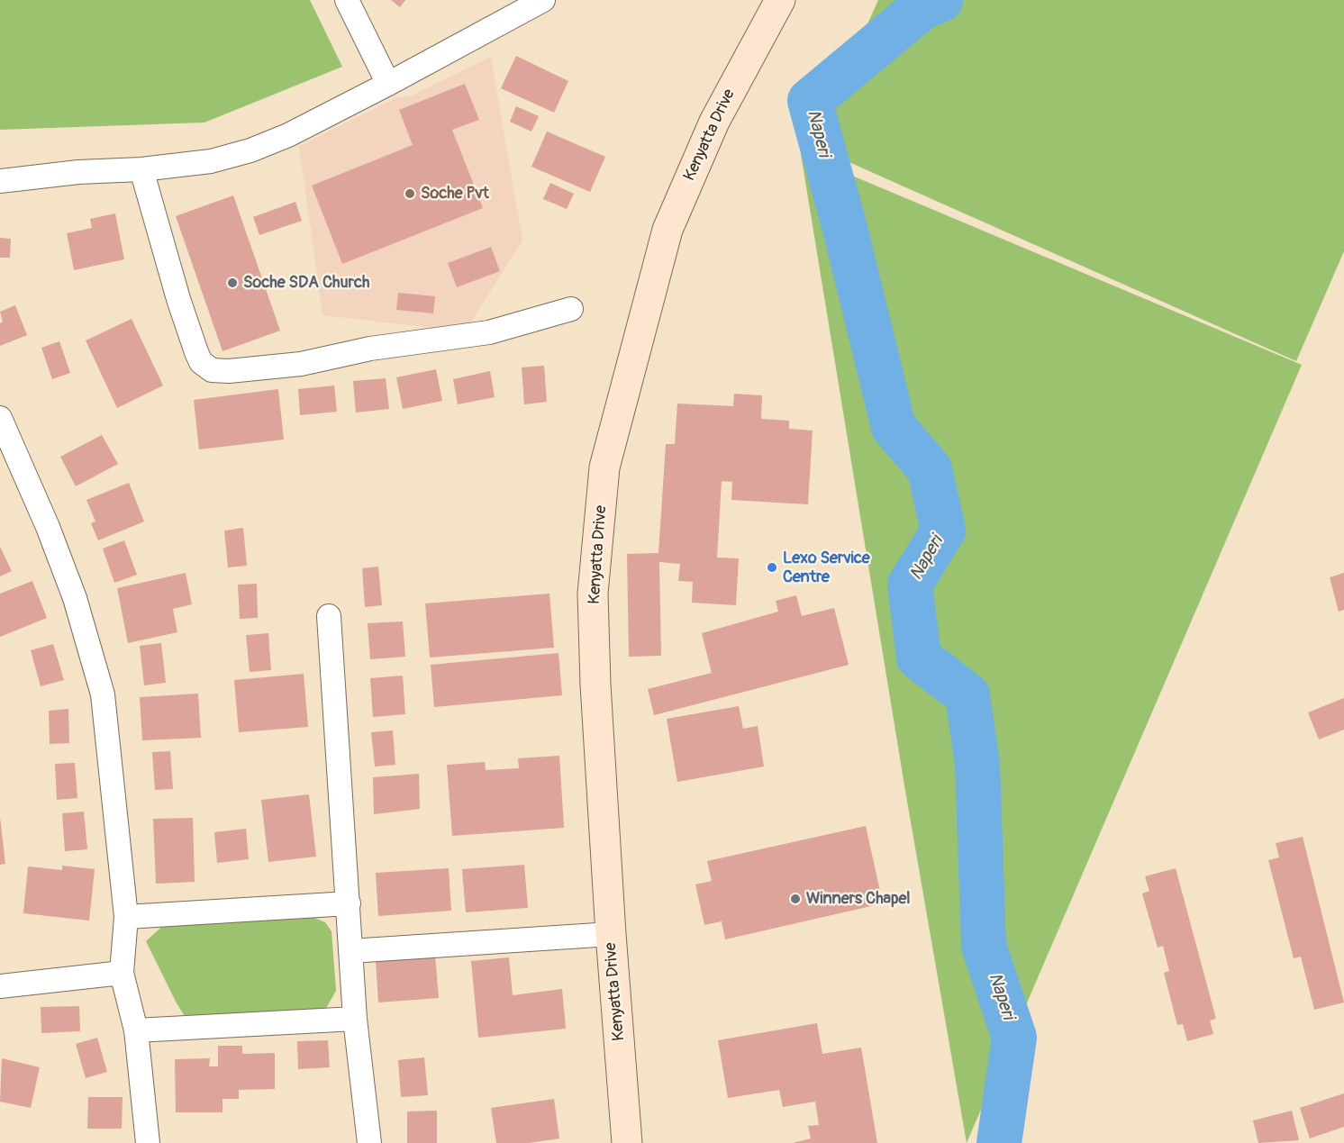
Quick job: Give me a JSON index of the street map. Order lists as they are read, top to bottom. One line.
{"streets":{"main road":["Kenyatta Drive"]},"water":["Naperi"],"places":["Soche Pvt","Soche SDA Church","Lexo Service Centre","Winners Chapel"]}
